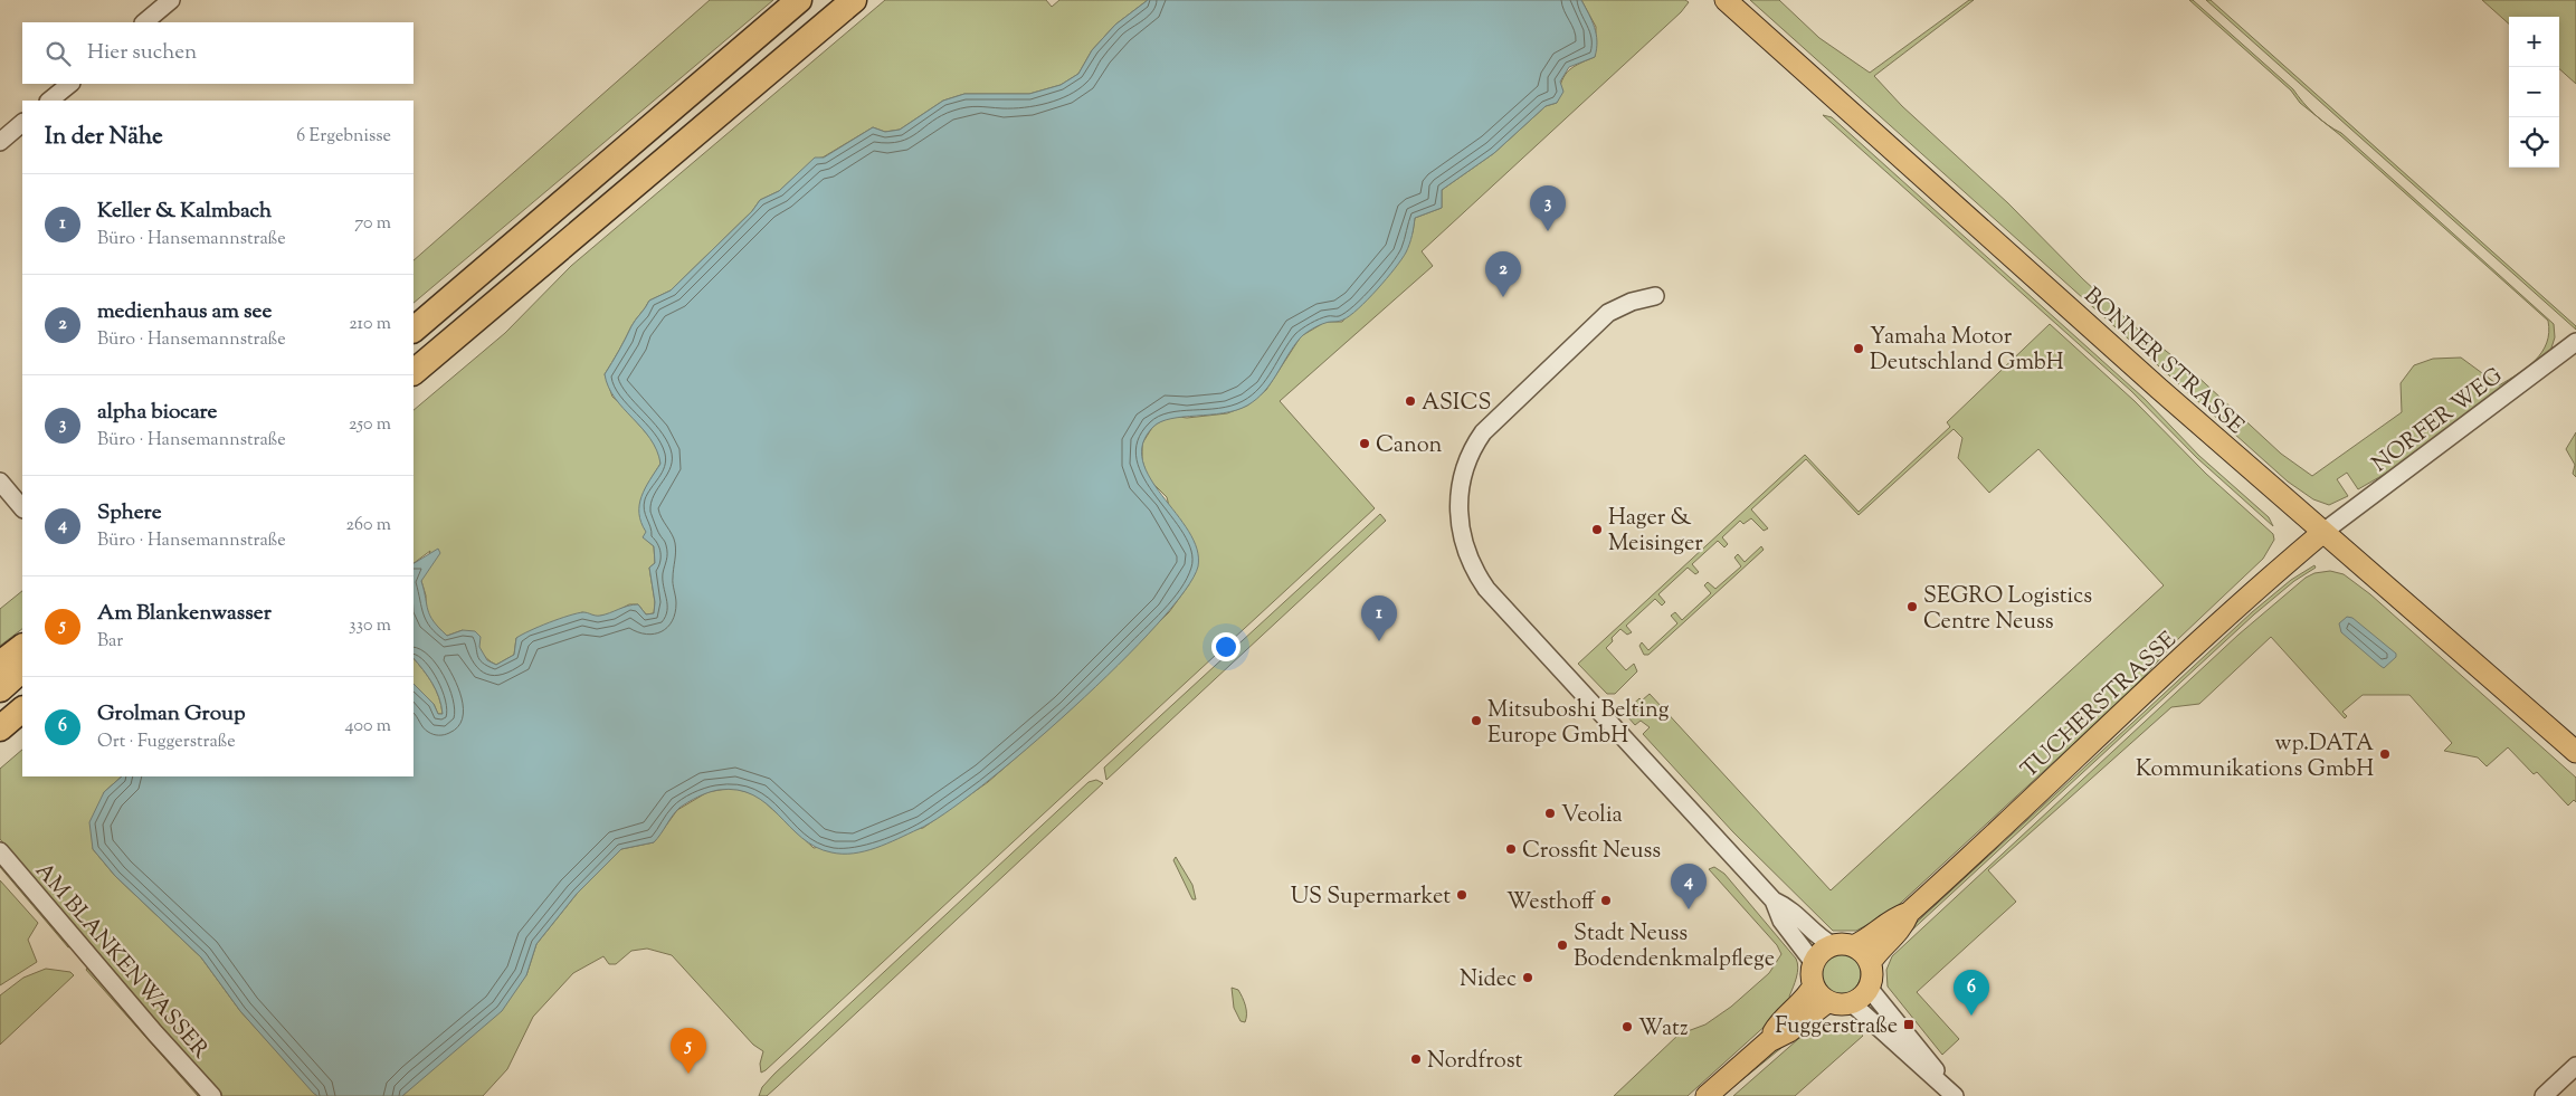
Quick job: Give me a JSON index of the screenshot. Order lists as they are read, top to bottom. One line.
{"streets":{"main road":["BONNER STRASSE","TUCHERSTRASSE"],"street":["NORFER WEG","AM BLANKENWASSER"]},"crossings":[["BONNER STRASSE","NORFER WEG"],["BONNER STRASSE","TUCHERSTRASSE"],["NORFER WEG","TUCHERSTRASSE"]],"places":{"other":["Yamaha Motor Deutschland GmbH","ASICS","Canon","Hager & Meisinger","SEGRO Logistics Centre Neuss","Mitsuboshi Belting Europe GmbH","wp.DATA Kommunikations GmbH","Veolia","Crossfit Neuss","US Supermarket","Westhoff","Stadt Neuss Bodendenkmalpflege","Nidec","Watz","Nordfrost"],"transit":["Fuggerstraße"]},"page":{"map_buttons":["+","−"],"search":"Hier suchen","heading":["In der Nähe","6 Ergebnisse"],"list":[{"mark":"1","name":"Keller & Kalmbach","note":"Büro · Hansemannstraße","value":"70 m"},{"mark":"2","name":"medienhaus am see","note":"Büro · Hansemannstraße","value":"210 m"},{"mark":"3","name":"alpha biocare","note":"Büro · Hansemannstraße","value":"250 m"},{"mark":"4","name":"Sphere","note":"Büro · Hansemannstraße","value":"260 m"},{"mark":"5","name":"Am Blankenwasser","note":"Bar","value":"330 m"},{"mark":"6","name":"Grolman Group","note":"Ort · Fuggerstraße","value":"400 m"}],"pins":["3","2","1","4","6","5"]}}
